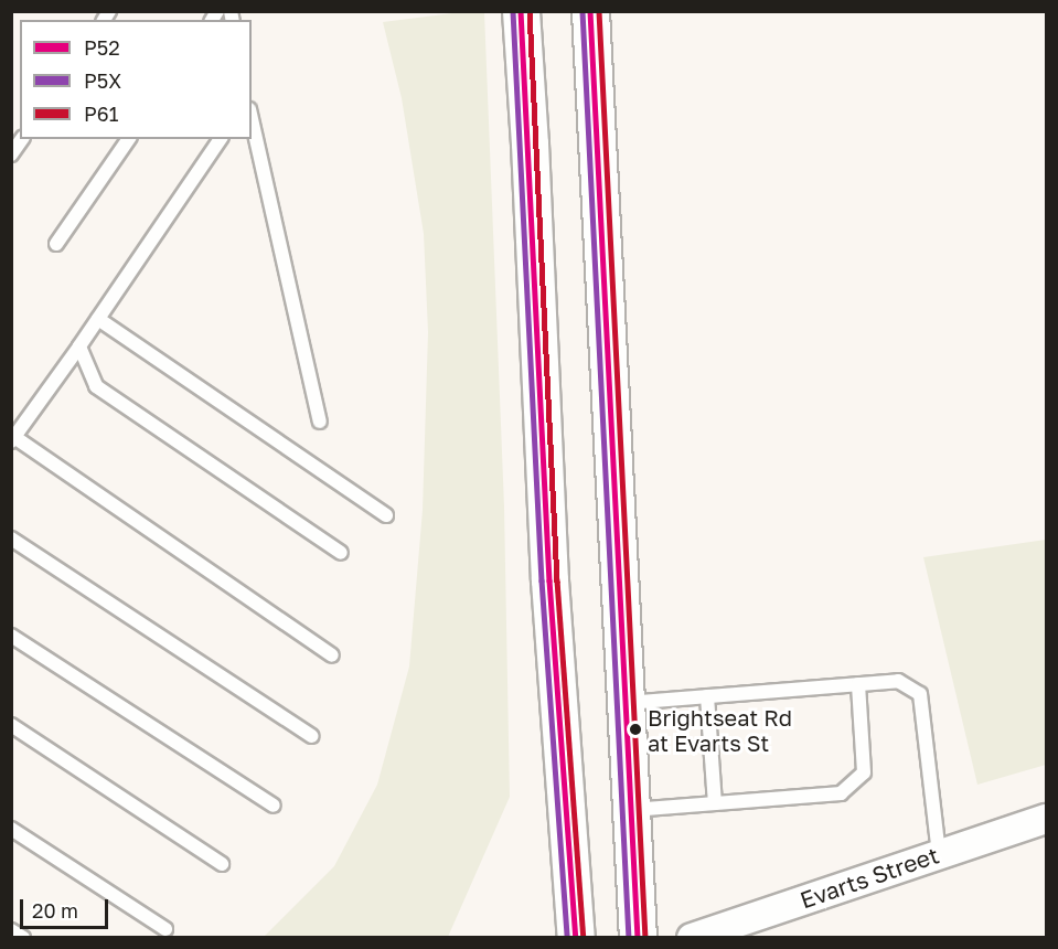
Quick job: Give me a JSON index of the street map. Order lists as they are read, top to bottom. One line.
{"streets":{"street":["Evarts Street"]},"places":["Brightseat Rd at Evarts St"],"lines":["transit line P52","transit line P5X","transit line P61"],"legend":["P52","P5X","P61"],"scale_bar":"20 m"}
